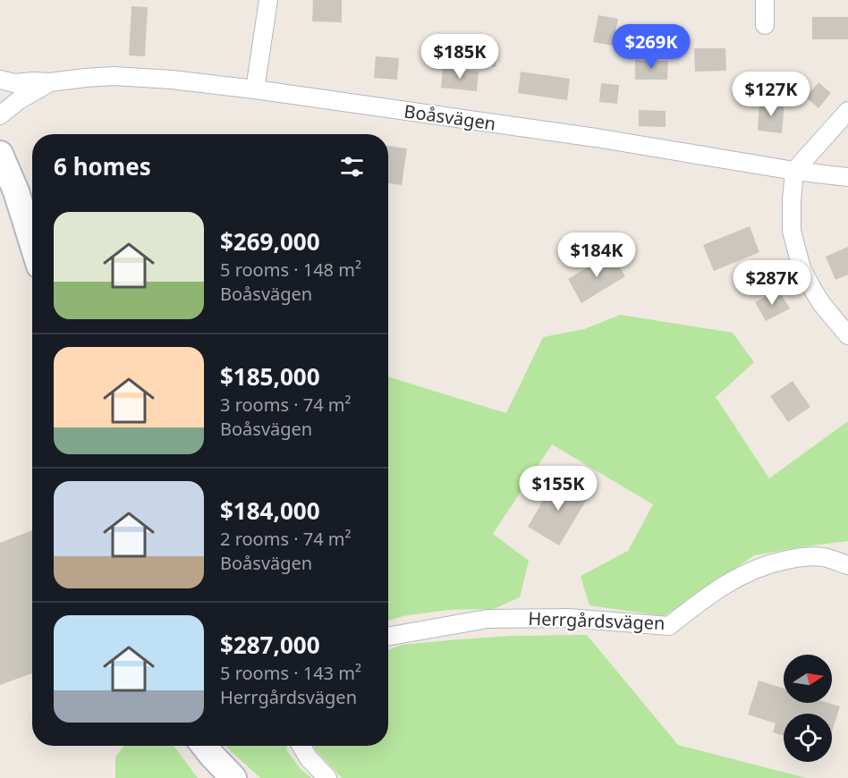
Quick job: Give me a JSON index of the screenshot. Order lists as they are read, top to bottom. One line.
{"streets":{"street":["Boåsvägen","Herrgårdsvägen"]},"north":"right","page":{"price":["$269K","$185K","$127K","$184K","$287K","$155K"],"heading":"6 homes","list":[{"name":"$269,000","note":"5 rooms · 148 m² · Boåsvägen"},{"name":"$185,000","note":"3 rooms · 74 m² · Boåsvägen"},{"name":"$184,000","note":"2 rooms · 74 m² · Boåsvägen"},{"name":"$287,000","note":"5 rooms · 143 m² · Herrgårdsvägen"}]}}
